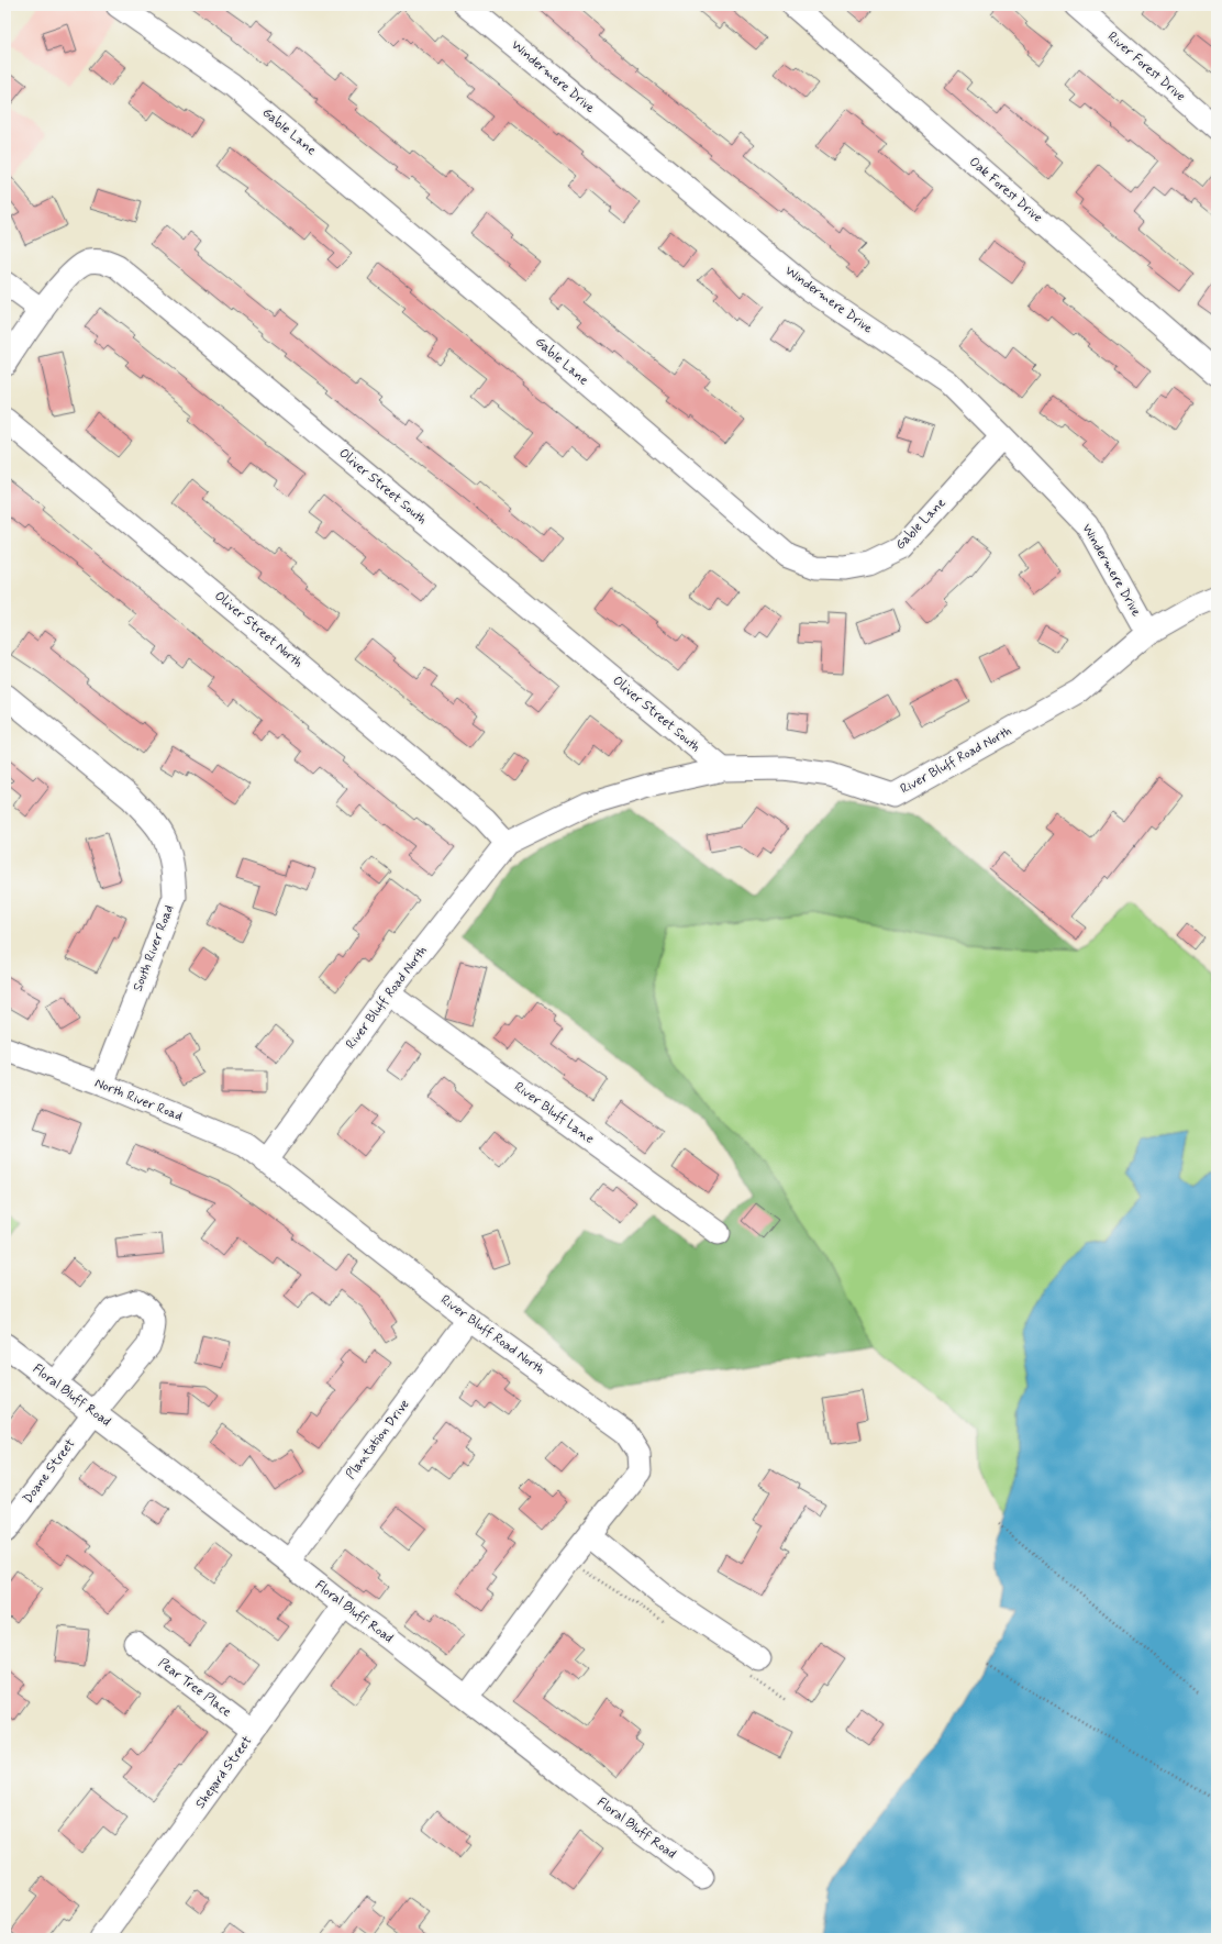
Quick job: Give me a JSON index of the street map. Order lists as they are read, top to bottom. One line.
{"streets":{"street":["River Forest Drive","Windermere Drive","Gable Lane","Oak Forest Drive","Oliver Street South","Oliver Street North","River Bluff Road North","South River Road","North River Road","River Bluff Lane","Floral Bluff Road","Plantation Drive","Doane Street","Pear Tree Place","Shepard Street"]},"crossings":[["Windermere Drive","Gable Lane"],["Windermere Drive","River Bluff Road North"],["Oliver Street South","River Bluff Road North"],["Oliver Street North","River Bluff Road North"],["River Bluff Road North","North River Road"],["River Bluff Road North","River Bluff Lane"],["River Bluff Road North","Floral Bluff Road"],["River Bluff Road North","Plantation Drive"],["South River Road","North River Road"],["Floral Bluff Road","Plantation Drive"],["Floral Bluff Road","Doane Street"],["Floral Bluff Road","Shepard Street"],["Pear Tree Place","Shepard Street"]]}
